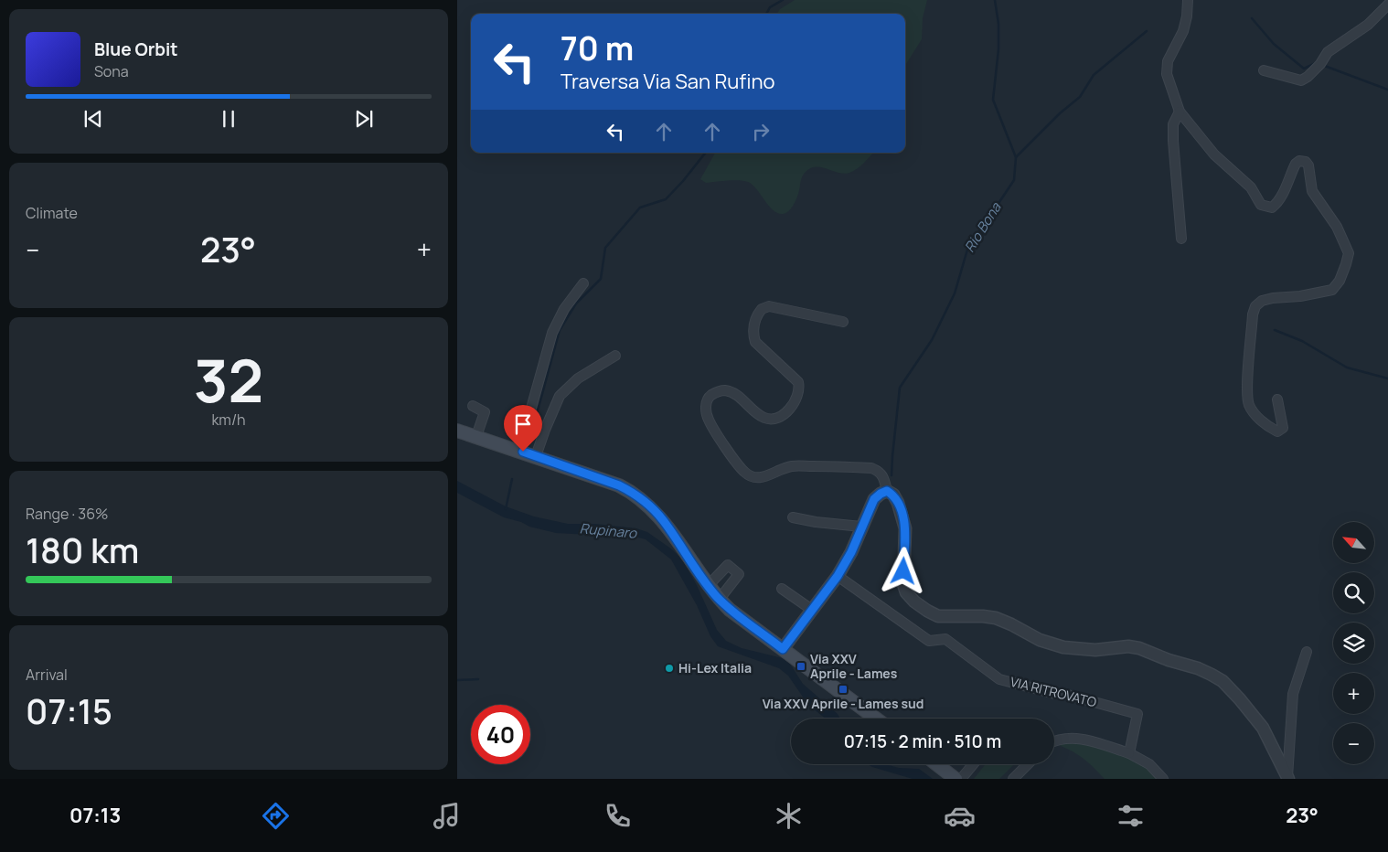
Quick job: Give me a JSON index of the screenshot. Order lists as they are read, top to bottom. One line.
{"streets":{"street":["VIA RITROVATO"]},"water":["Rio Bona","Rupinaro"],"places":{"transit":["Via XXV Aprile - Lames","Via XXV Aprile - Lames sud"],"other":["Hi-Lex Italia"]},"north":"top left","page":{"turn":["70 m","Traversa Via San Rufino"],"song":["Blue Orbit","Sona"],"tile":["Climate",["32","km/h"],["Range · 36%","180 km"],["Arrival","07:15"]],"heat":["−","23°","+"],"map_buttons":["+","−"],"limit":"40","trip":"07:15 · 2 min · 510 m","tabs":["07:13","23°"]}}
